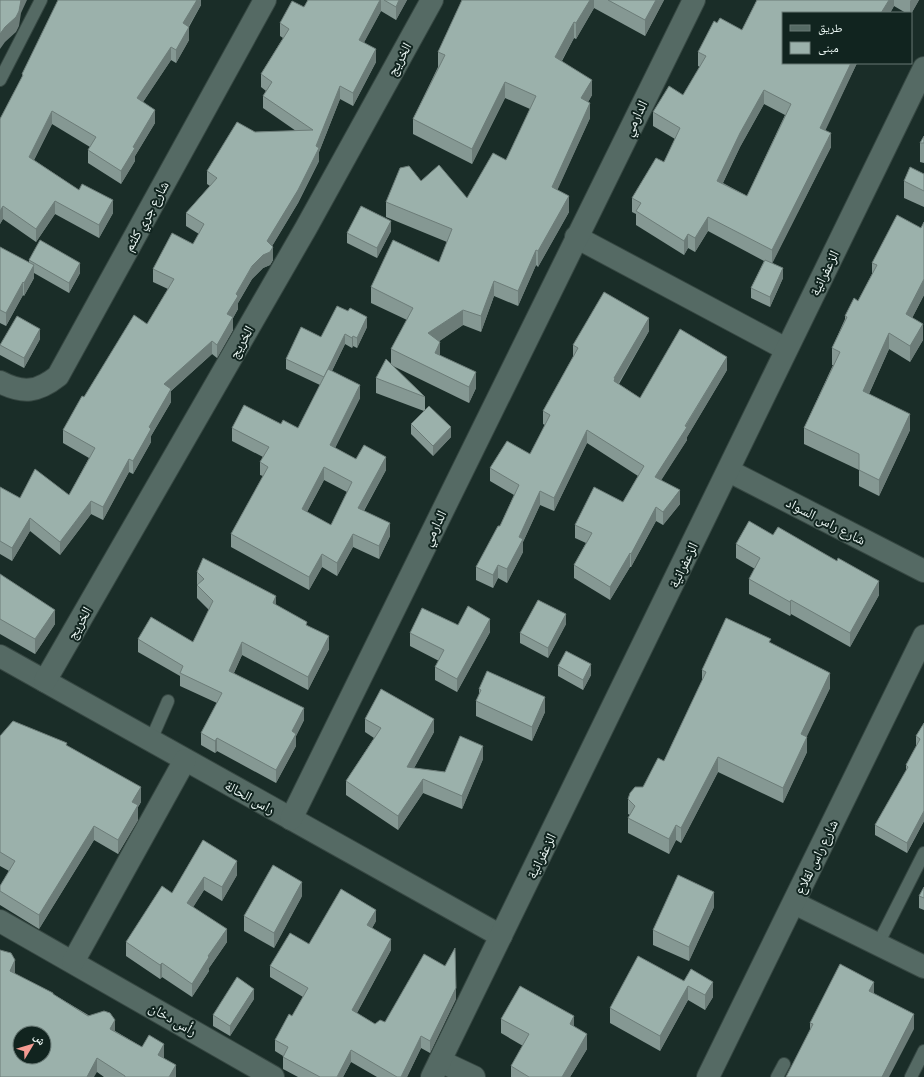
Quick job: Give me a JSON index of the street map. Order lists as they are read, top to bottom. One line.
{"streets":{"street":["الخريج","الدارمي","شارع جري كلثم","الزعفرانية","شارع راس السواد","راس الحالة","شارع راس لقلاع","رأس دخان"]},"crossings":[["الخريج","راس الحالة"],["الدارمي","راس الحالة"],["الزعفرانية","شارع راس السواد"],["الزعفرانية","راس الحالة"]],"legend":["طريق","مبنى"],"north":"top right"}
